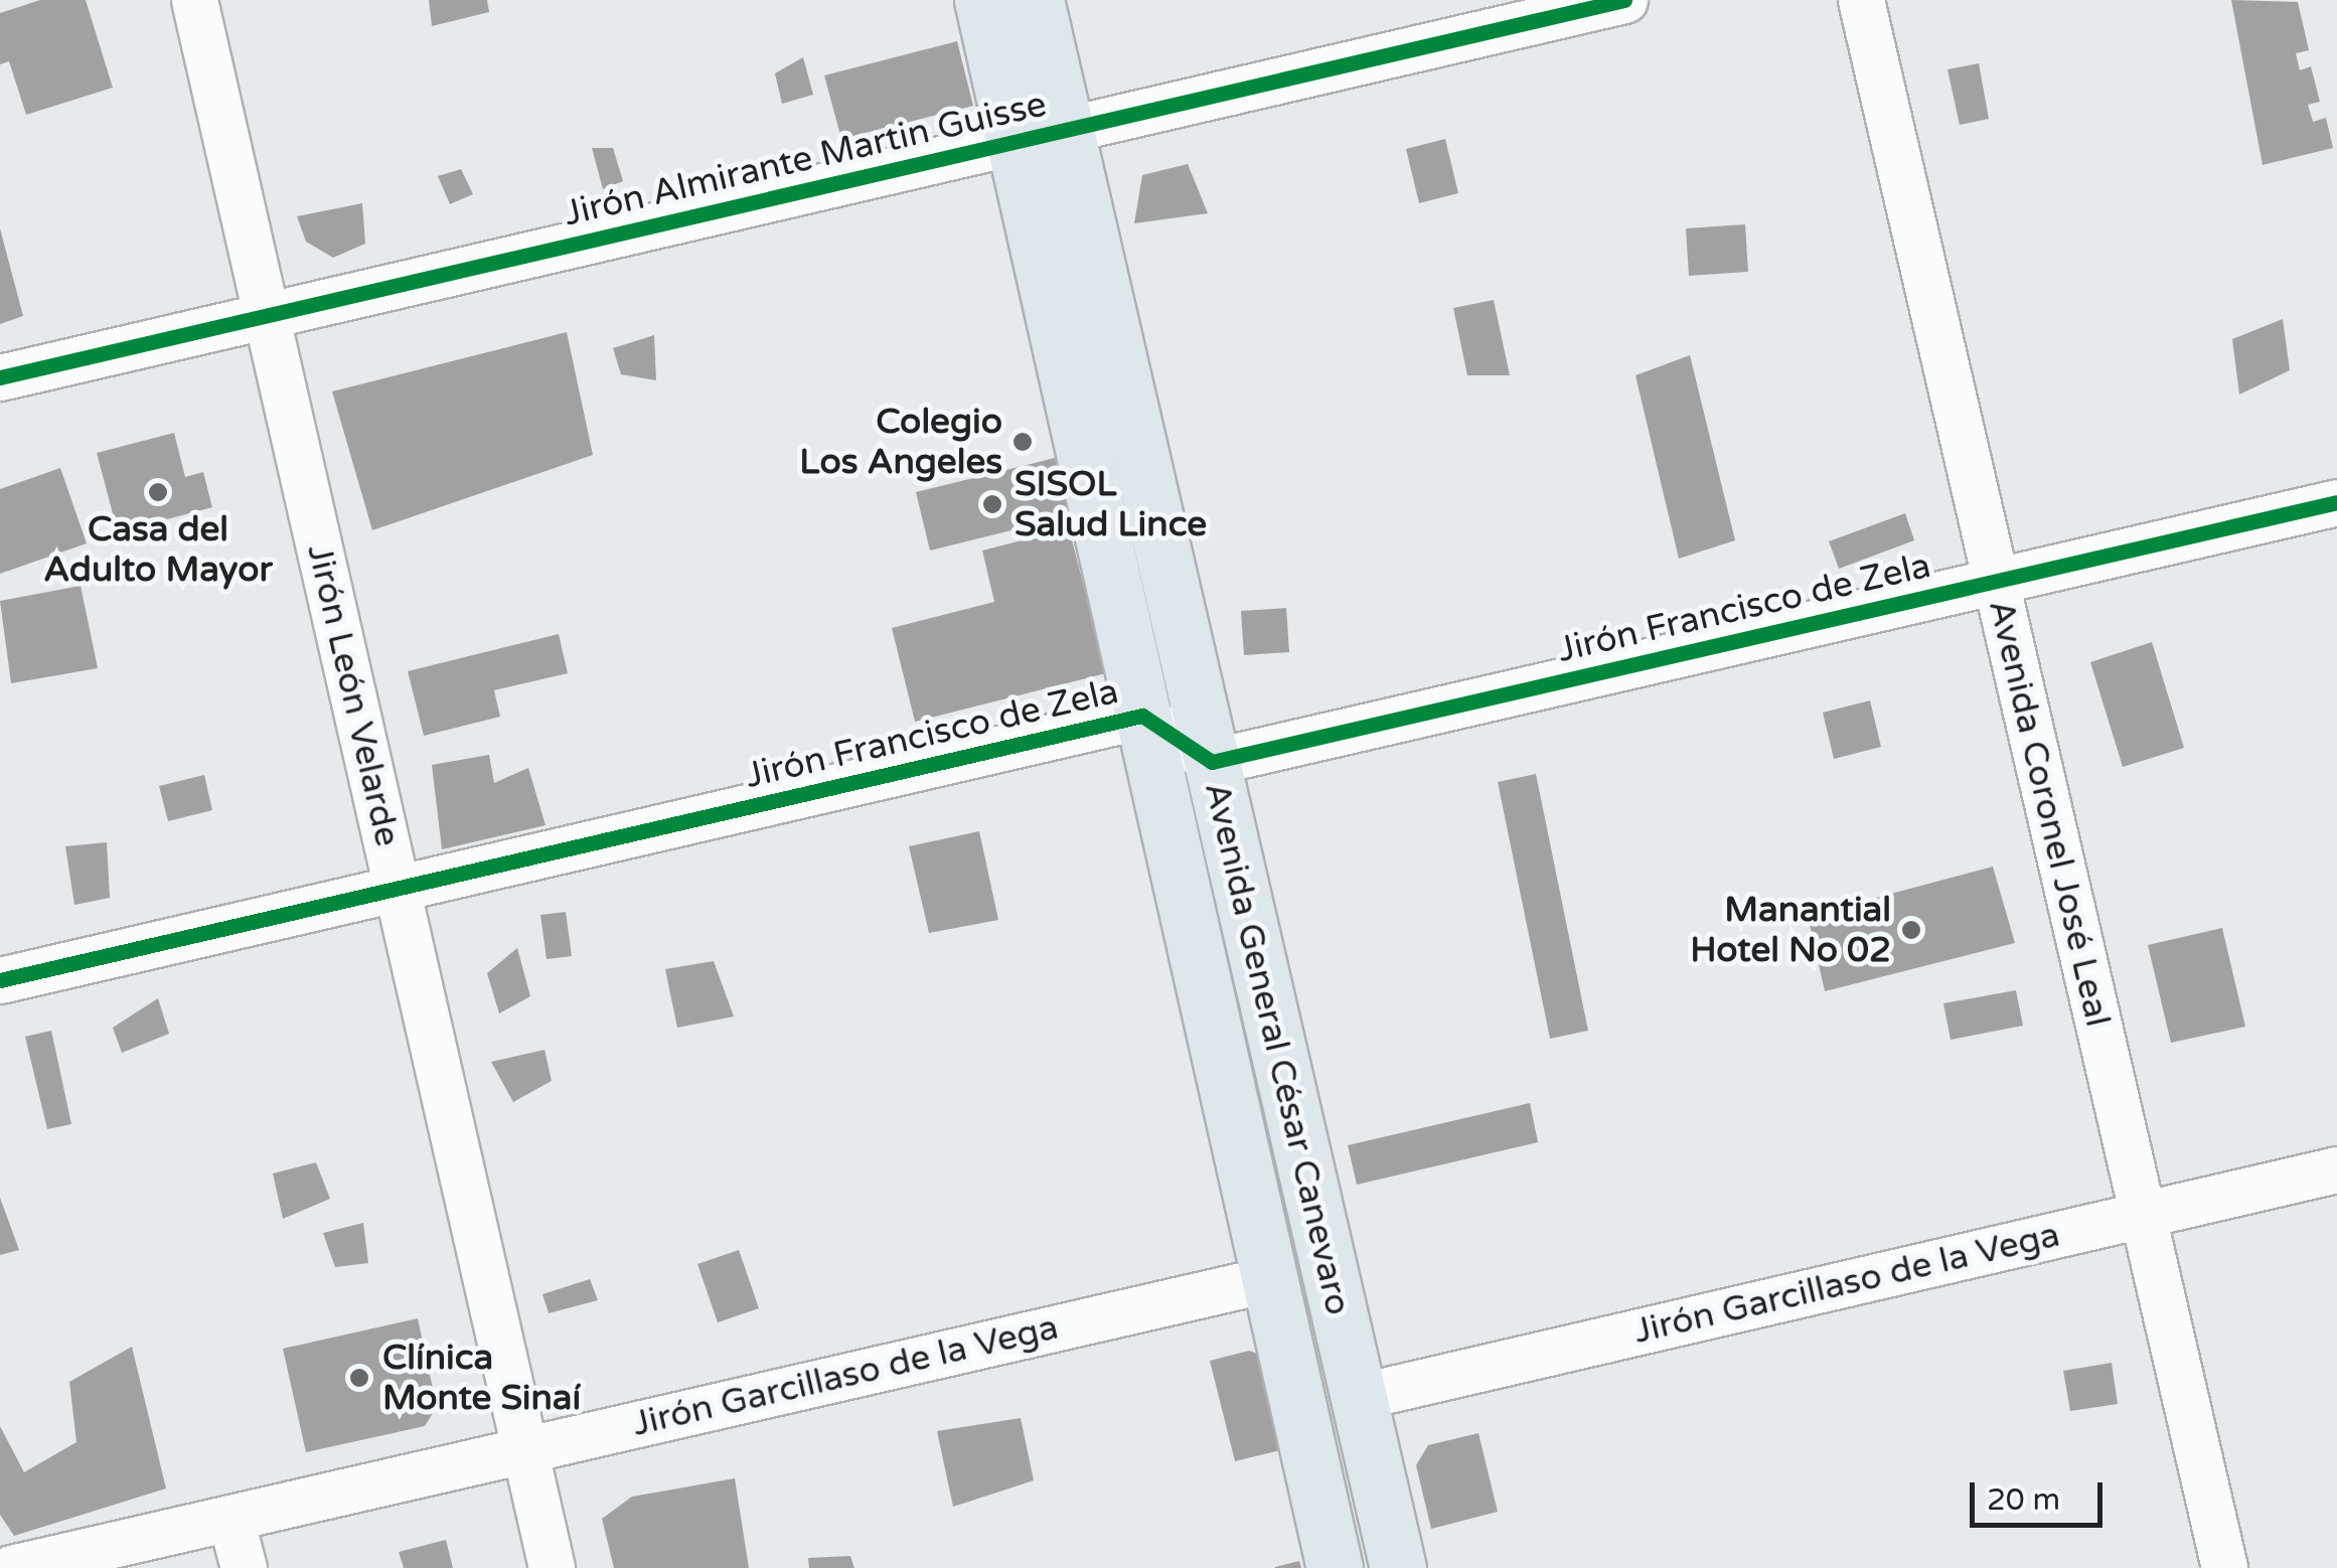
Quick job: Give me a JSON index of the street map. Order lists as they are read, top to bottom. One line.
{"streets":{"main road":["Avenida General César Canevaro"],"street":["Jirón Almirante Martin Guisse","Jirón Francisco de Zela","Jirón León Velarde","Avenida Coronel José Leal","Jirón Garcillaso de la Vega"]},"crossings":[["Jirón Almirante Martin Guisse","Jirón León Velarde"],["Jirón Almirante Martin Guisse","Avenida General César Canevaro"],["Jirón Francisco de Zela","Jirón León Velarde"],["Jirón Francisco de Zela","Avenida Coronel José Leal"],["Jirón Francisco de Zela","Avenida General César Canevaro"],["Jirón León Velarde","Jirón Garcillaso de la Vega"],["Avenida Coronel José Leal","Jirón Garcillaso de la Vega"],["Avenida General César Canevaro","Jirón Garcillaso de la Vega"]],"places":["Colegio Los Angeles","Casa del Adulto Mayor","SISOL Salud Lince","Manantial Hotel No 02","Clínica Monte Sinaí"],"scale_bar":"20 m"}
